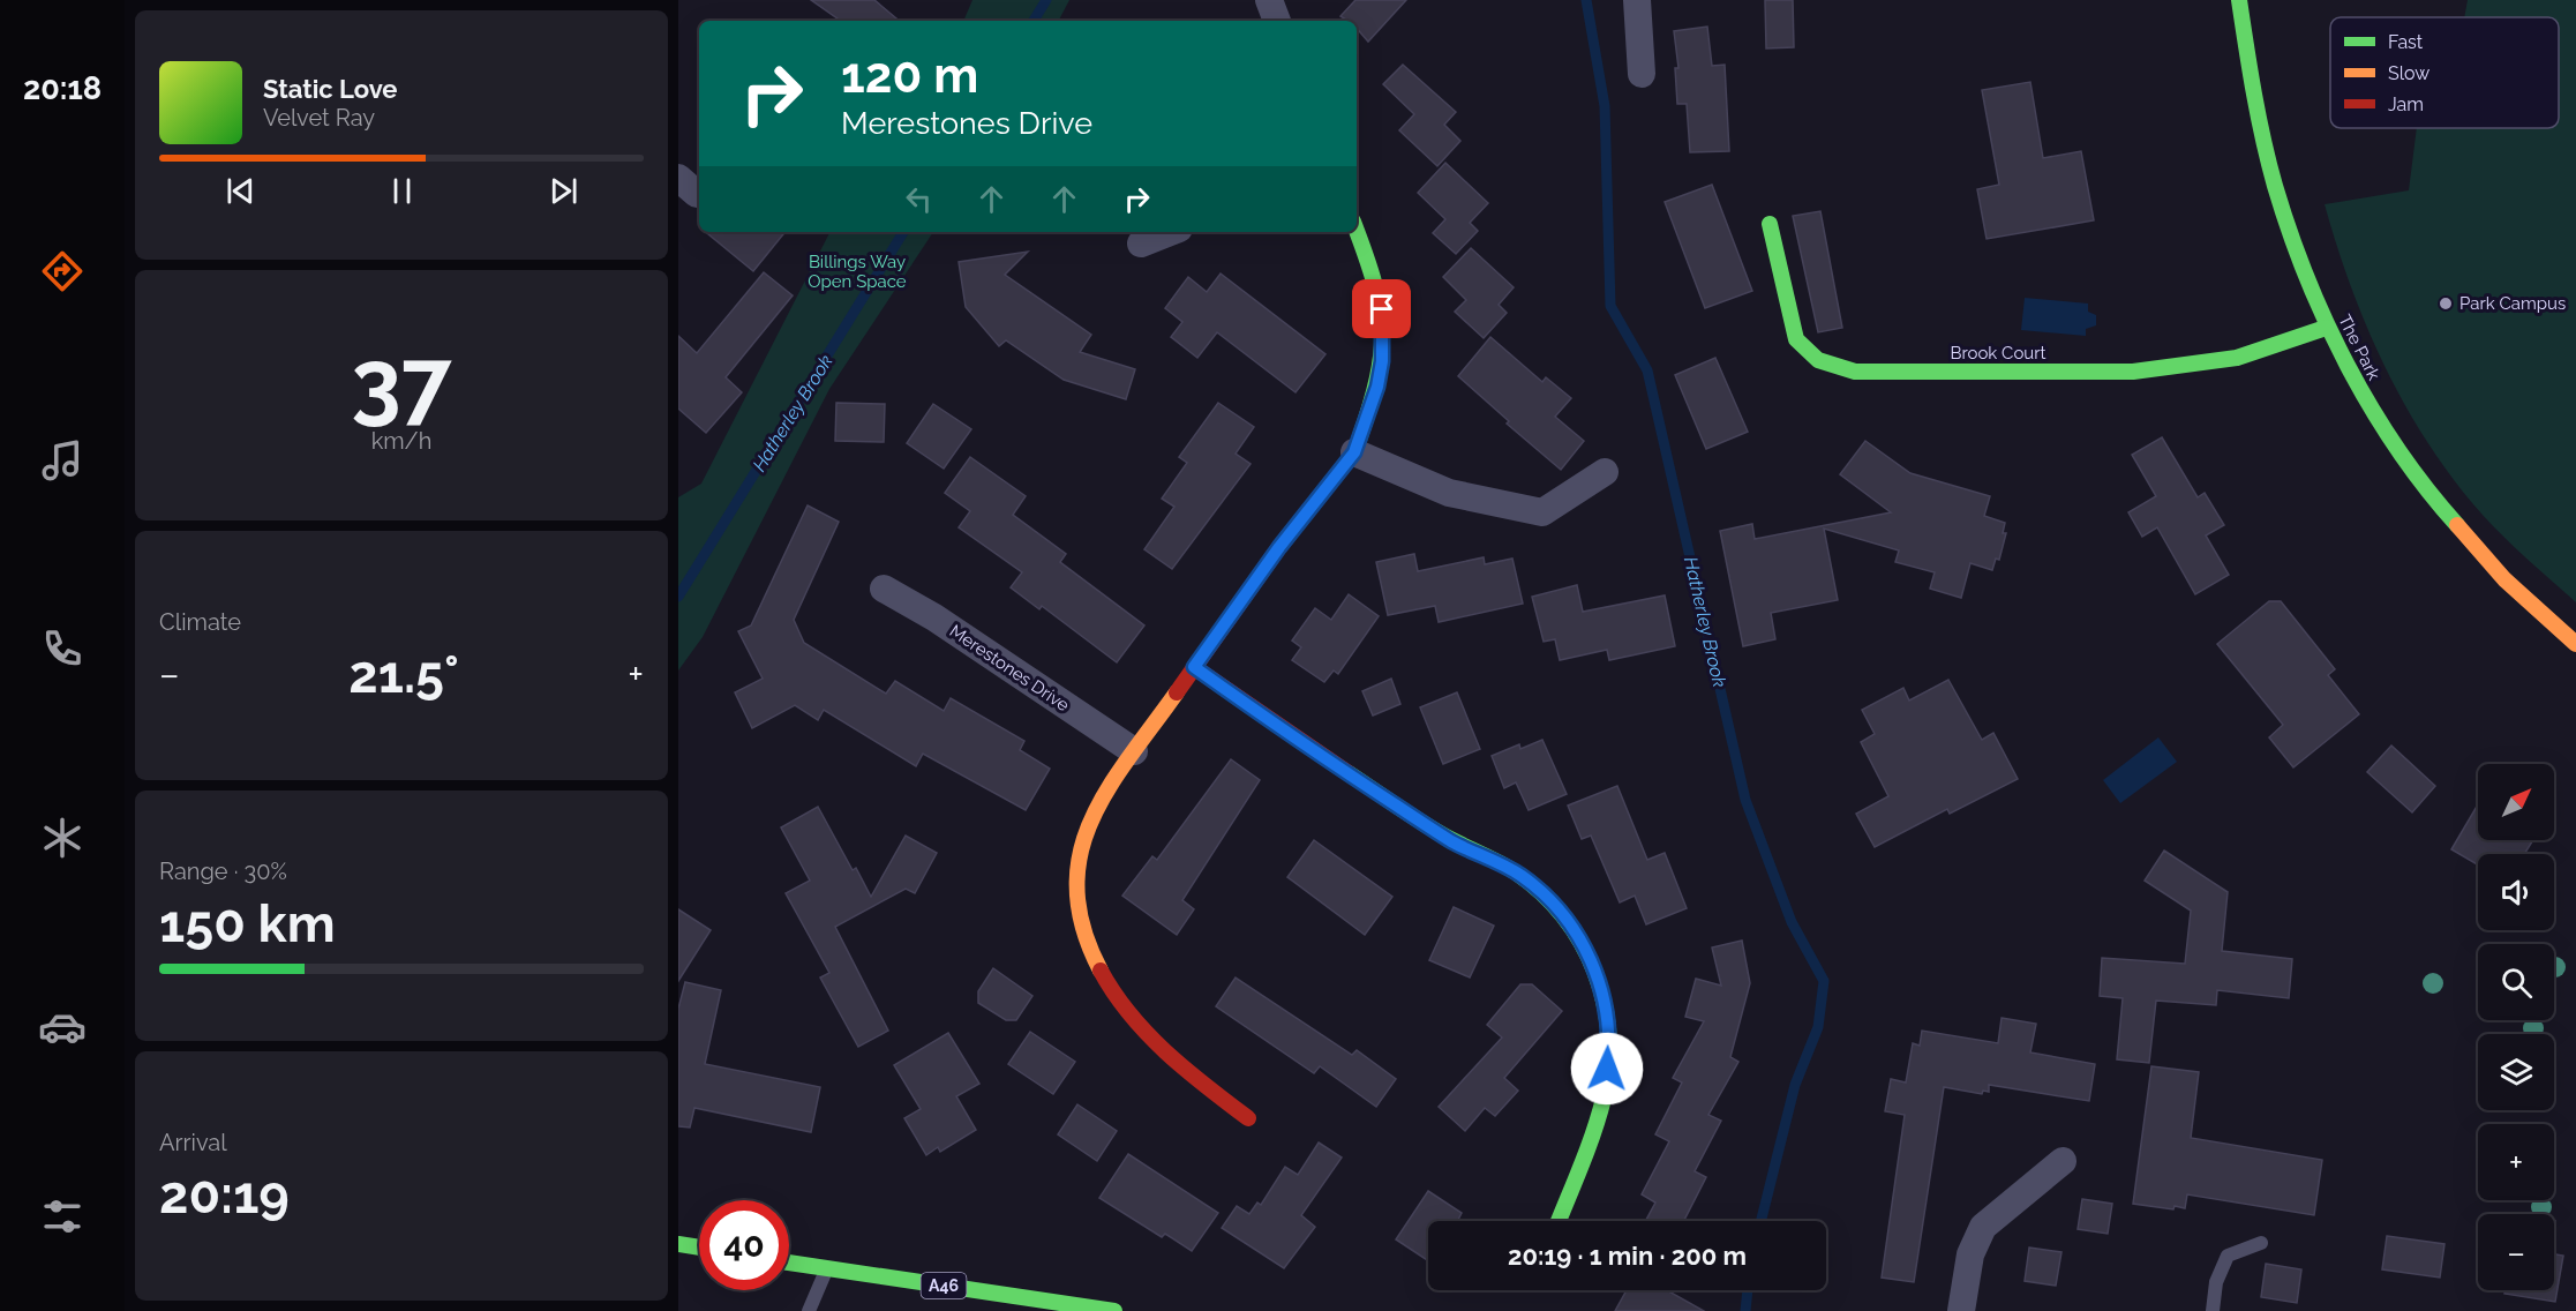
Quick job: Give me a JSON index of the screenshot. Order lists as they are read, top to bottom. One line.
{"streets":{"street":["The Park","Brook Court","Merestones Drive","A46"]},"crossings":[["The Park","Brook Court"]],"water":["Hatherley Brook"],"parks":["Billings Way Open Space"],"places":["Park Campus"],"legend":["Fast","Slow","Jam"],"north":"top right","page":{"tabs":"20:18","turn":["120 m","Merestones Drive"],"song":["Static Love","Velvet Ray"],"tile":[["37","km/h"],"Climate",["Range · 30%","150 km"],["Arrival","20:19"]],"heat":["−","21.5°","+"],"map_buttons":["+","−"],"limit":"40","trip":"20:19 · 1 min · 200 m"}}
